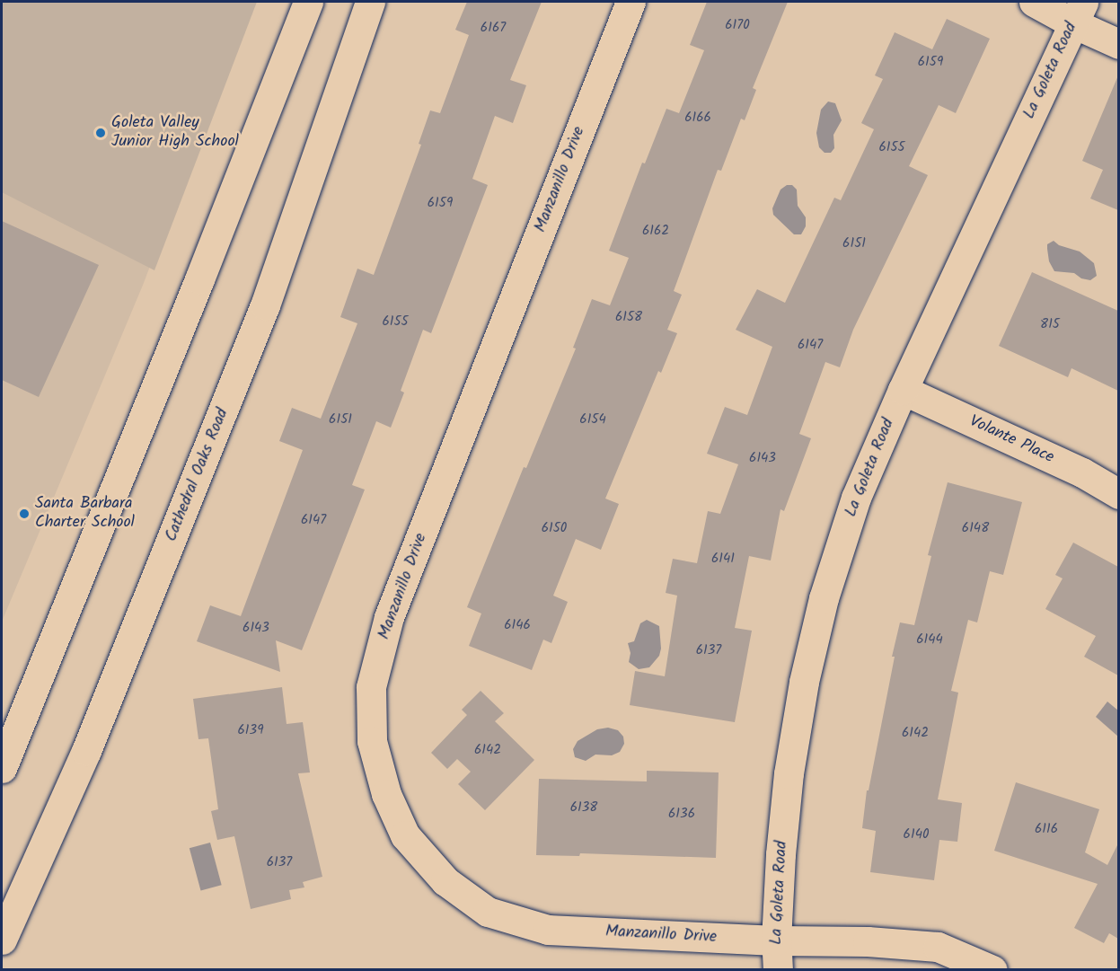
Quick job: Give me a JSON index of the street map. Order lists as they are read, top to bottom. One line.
{"streets":{"street":["La Goleta Road","Manzanillo Drive","Volante Place","Cathedral Oaks Road"]},"crossings":[["La Goleta Road","Manzanillo Drive"],["La Goleta Road","Volante Place"]],"places":["Goleta Valley Junior High School","Santa Barbara Charter School"],"house_numbers":["6170","6167","6159","6166","6155","6159","6162","6151","6158","6155","815","6147","6151","6154","6143","6147","6150","6148","6141","6146","6143","6144","6137","6139","6142","6142","6138","6136","6116","6140","6137"]}
